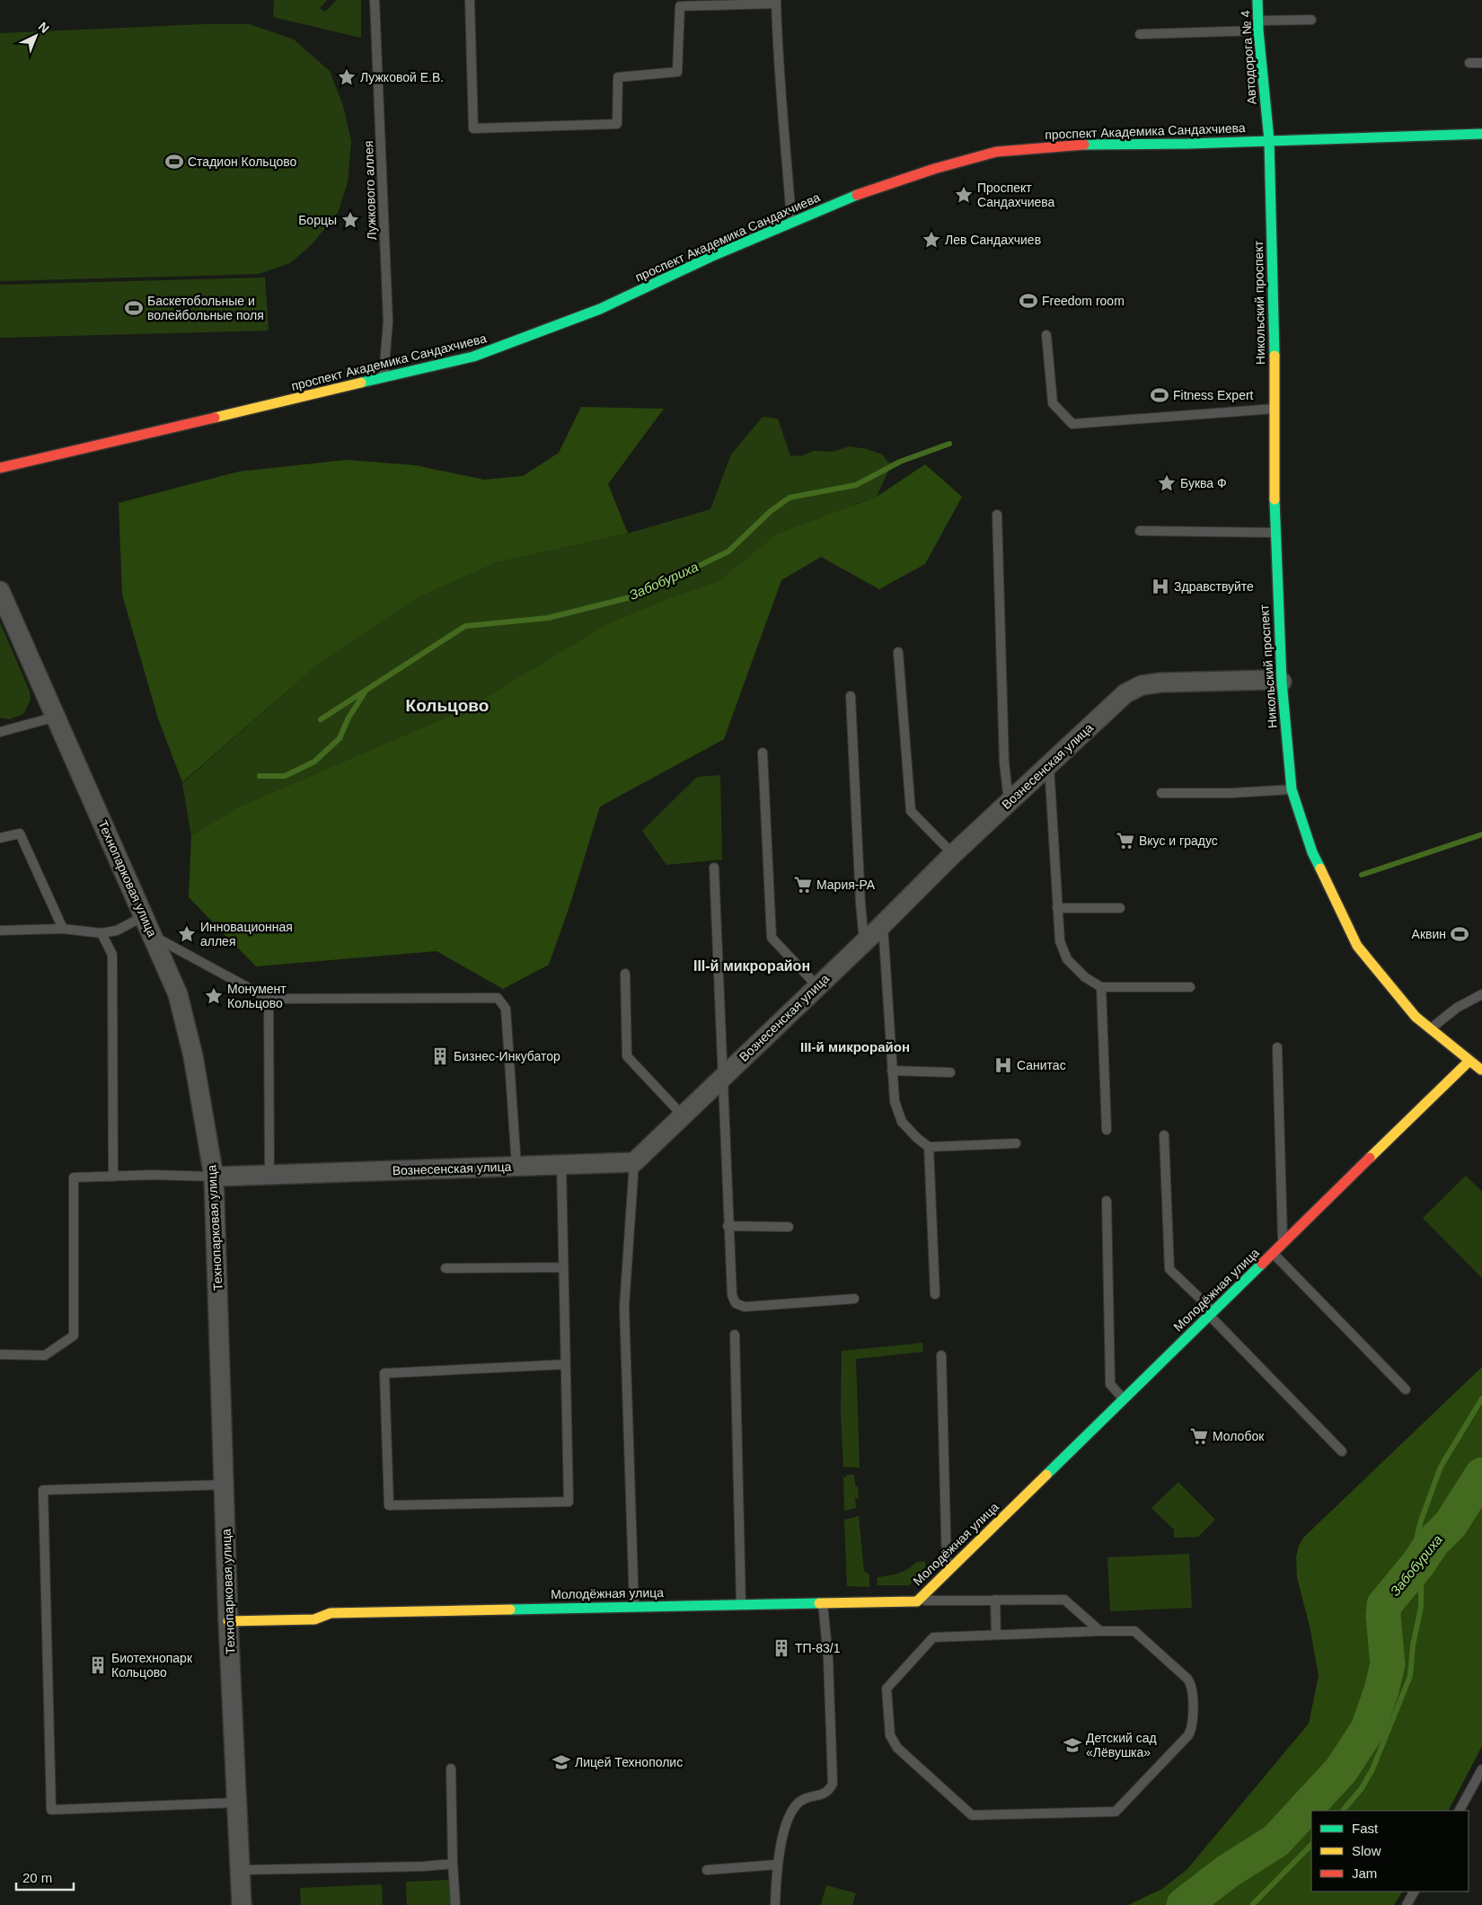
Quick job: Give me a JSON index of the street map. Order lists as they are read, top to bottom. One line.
{"streets":{"main road":["Автодорога № 4","проспект Академика Сандахчиева","Никольский проспект","Молодёжная улица"],"street":["Вознесенская улица","Технопарковая улица"],"lane":["Лужкового аллея"]},"crossings":[["Автодорога № 4","проспект Академика Сандахчиева"],["Автодорога № 4","Никольский проспект"],["проспект Академика Сандахчиева","Лужкового аллея"],["проспект Академика Сандахчиева","Никольский проспект"],["Никольский проспект","Вознесенская улица"],["Никольский проспект","Молодёжная улица"],["Вознесенская улица","Технопарковая улица"],["Технопарковая улица","Молодёжная улица"]],"districts":["Кольцово","III-й микрорайон","III-й микрорайон"],"water":["Забобуриха"],"places":{"place":["Лужковой Е.В.","Проспект Сандахчиева","Борцы","Лев Сандахчиев","Буква Ф","Инновационная аллея","Монумент Кольцово"],"sports":["Стадион Кольцово","Freedom room","Баскетобольные и волейбольные поля","Fitness Expert","Аквин"],"hospital":["Здравствуйте","Санитас"],"supermarket":["Вкус и градус","Мария-РА","Молобок"],"building":["Бизнес-Инкубатор","ТП-83/1","Биотехнопарк Кольцово"],"school or university":["Детский сад «Лёвушка»","Лицей Технополис"]},"legend":["Fast","Slow","Jam"],"scale_bar":"20 m","north":"top right"}
